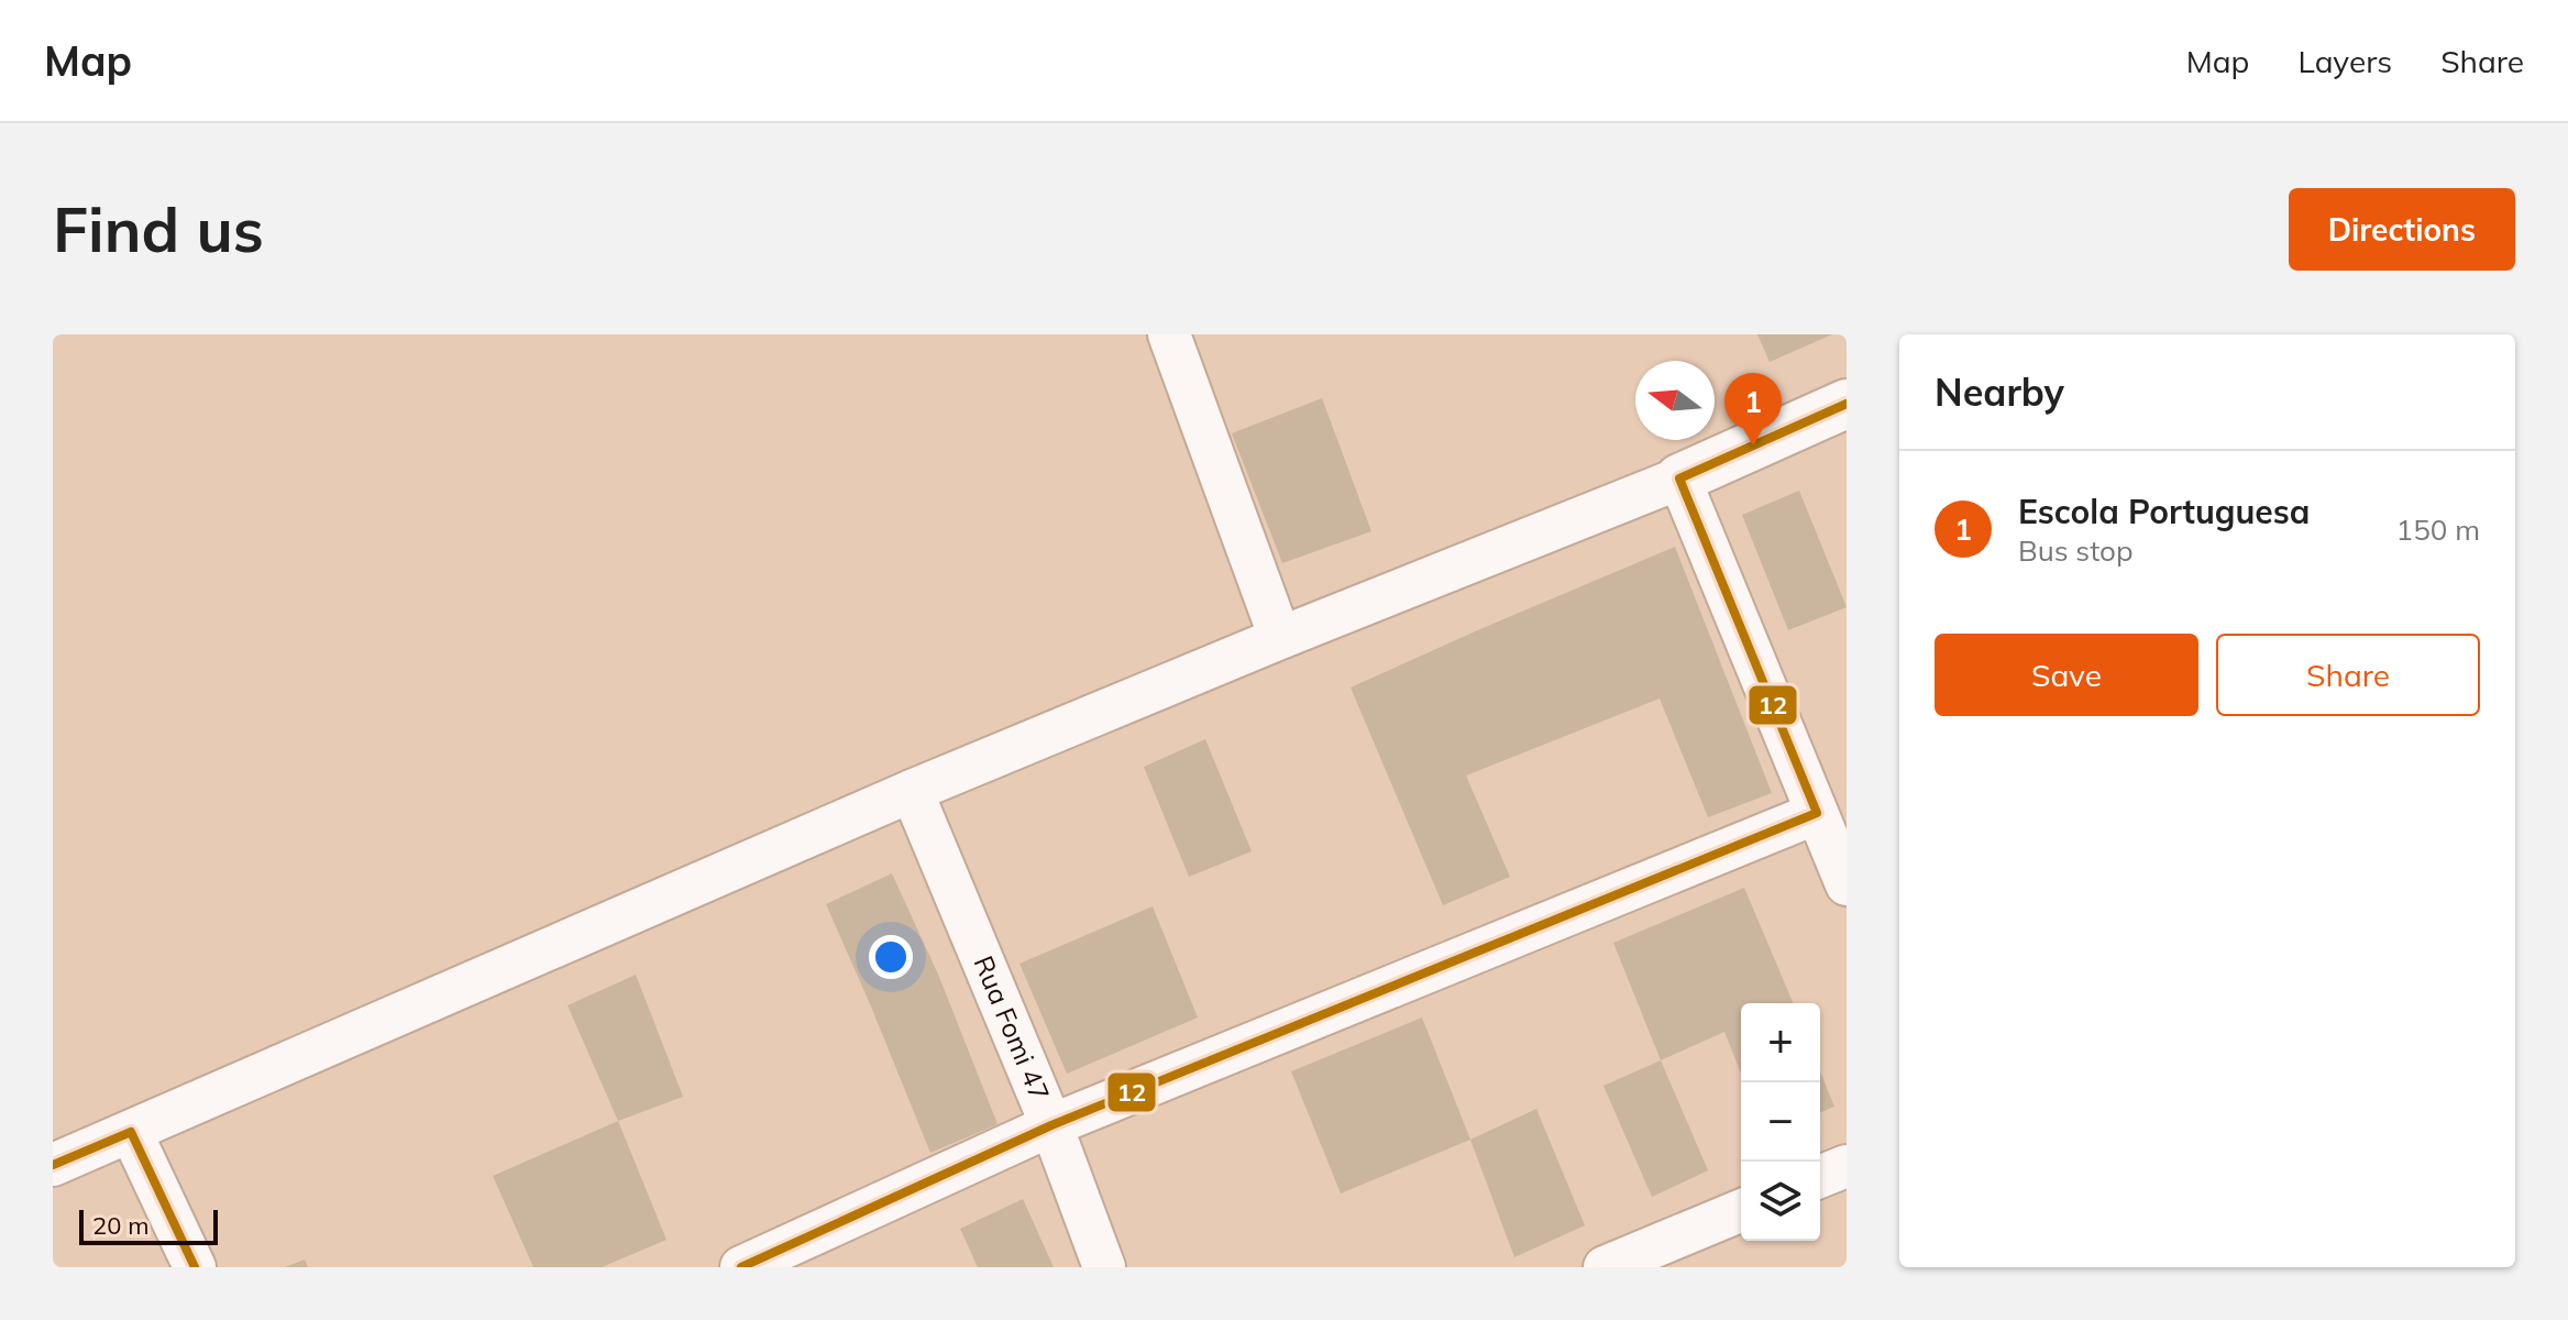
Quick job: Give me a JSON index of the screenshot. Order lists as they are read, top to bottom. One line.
{"streets":{"street":["Rua Fomi 47"]},"lines":["transit line 12"],"scale_bar":"20 m","north":"left","page":{"header":"Map","nav":["Map","Layers","Share"],"buttons":["Directions",["Save","Share"]],"title":"Find us","heading":"Nearby","pins":"1","list":[{"mark":"1","name":"Escola Portuguesa","note":"Bus stop","value":"150 m"}],"map_buttons":["+","−"],"scale":"20 m"}}
